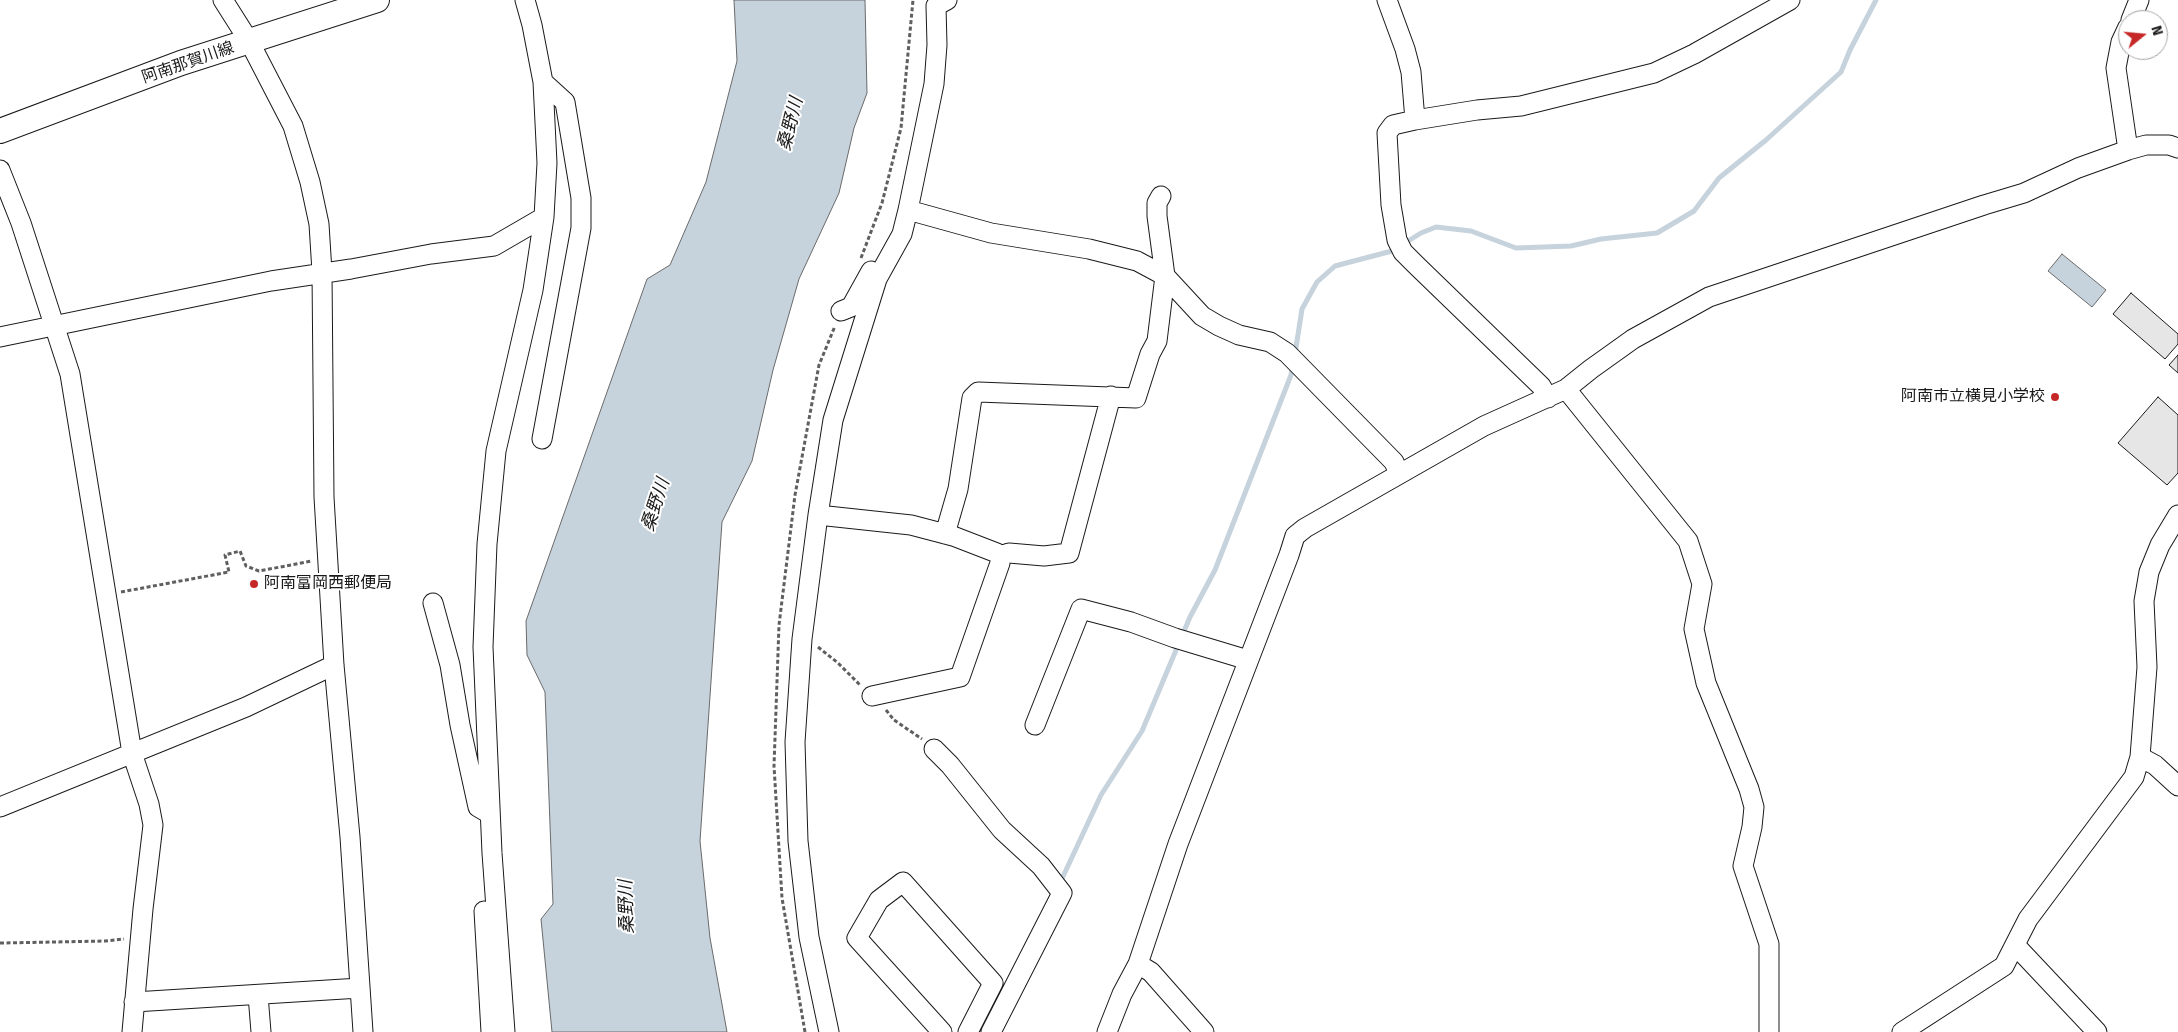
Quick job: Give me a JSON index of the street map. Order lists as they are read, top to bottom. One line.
{"streets":{"main road":["阿南那賀川線"]},"water":["桑野川"],"places":["阿南市立横見小学校","阿南富岡西郵便局"],"north":"right"}
